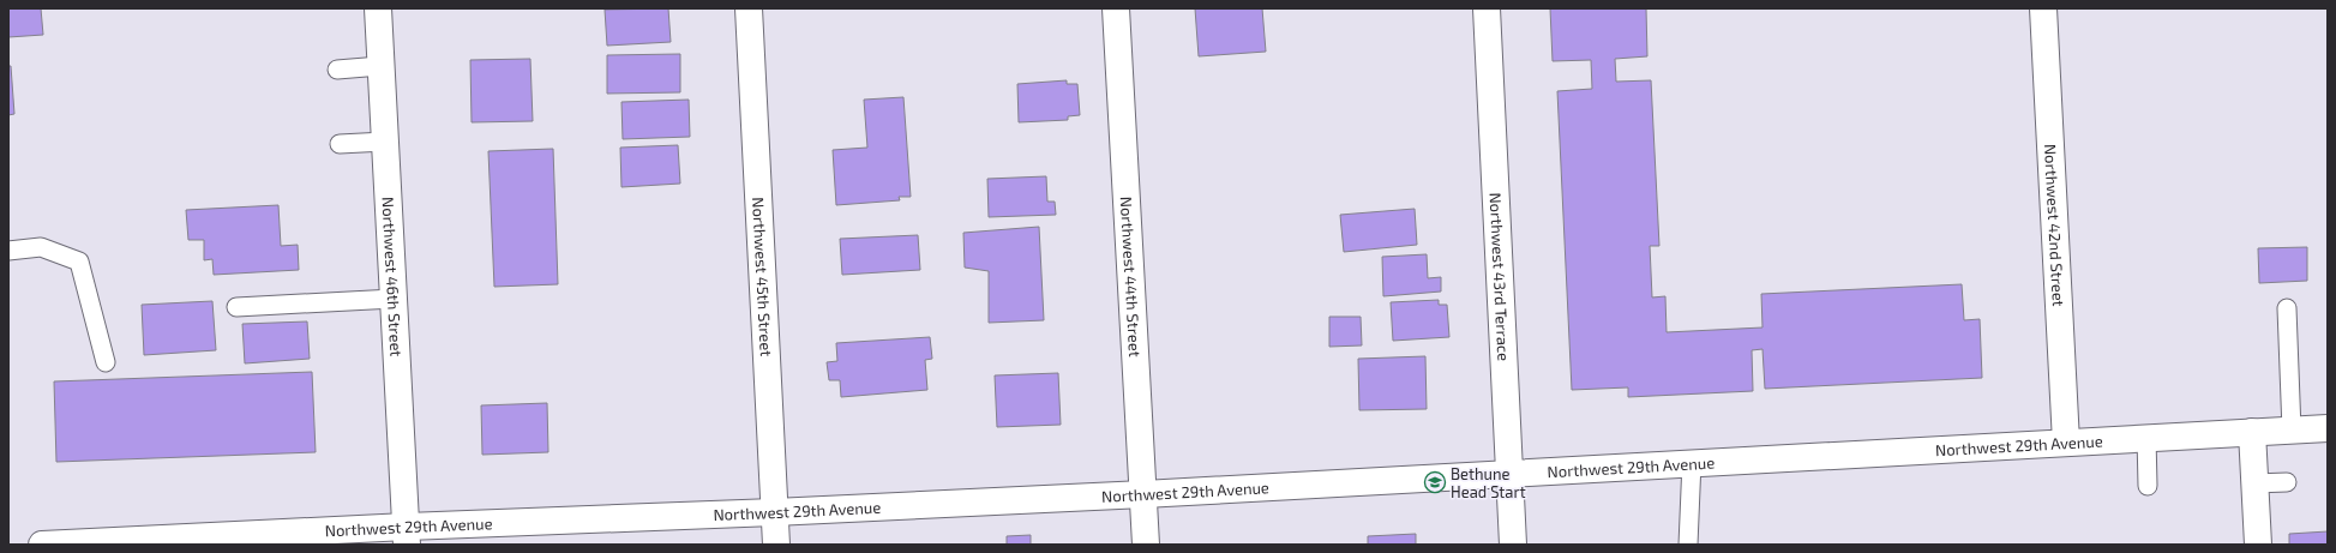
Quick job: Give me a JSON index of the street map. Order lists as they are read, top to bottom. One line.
{"streets":{"street":["Northwest 42nd Street","Northwest 46th Street","Northwest 44th Street","Northwest 45th Street","Northwest 43rd Terrace","Northwest 29th Avenue"]},"crossings":[["Northwest 42nd Street","Northwest 29th Avenue"],["Northwest 46th Street","Northwest 29th Avenue"],["Northwest 44th Street","Northwest 29th Avenue"],["Northwest 45th Street","Northwest 29th Avenue"],["Northwest 43rd Terrace","Northwest 29th Avenue"]],"places":{"school or university":["Bethune Head Start"]}}
